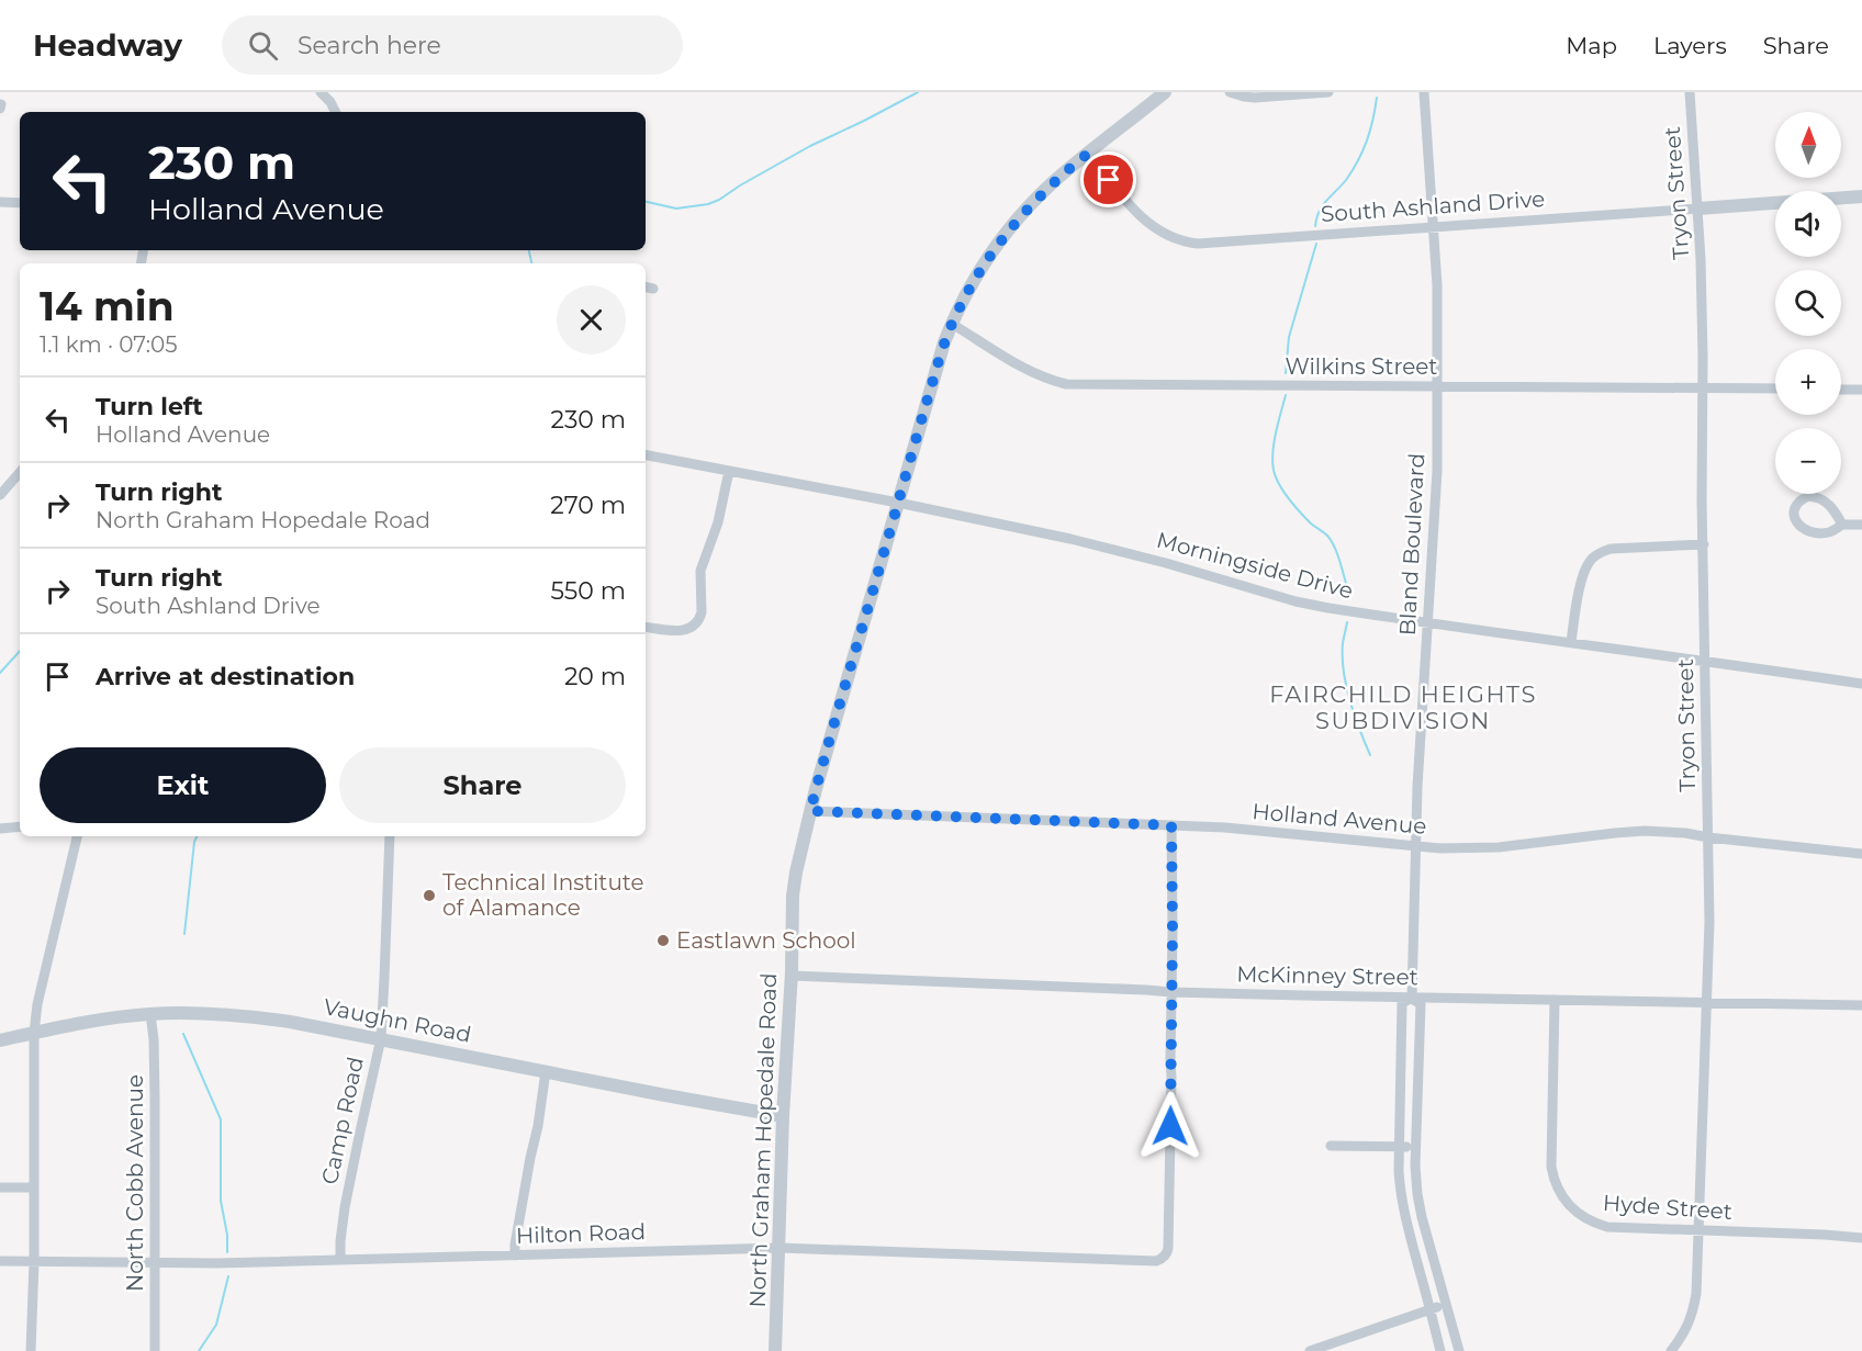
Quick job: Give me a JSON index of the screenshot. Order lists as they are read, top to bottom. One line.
{"streets":{"street":["Tryon Street","South Ashland Drive","Wilkins Street","Bland Boulevard","Morningside Drive","Holland Avenue","McKinney Street","Vaughn Road","Camp Road","North Graham Hopedale Road","North Cobb Avenue","Hyde Street","Hilton Road"]},"crossings":[["Tryon Street","South Ashland Drive"],["Tryon Street","Wilkins Street"],["Tryon Street","Morningside Drive"],["Tryon Street","Holland Avenue"],["Tryon Street","McKinney Street"],["Tryon Street","Hyde Street"],["South Ashland Drive","Bland Boulevard"],["South Ashland Drive","North Graham Hopedale Road"],["Wilkins Street","Bland Boulevard"],["Wilkins Street","North Graham Hopedale Road"],["Bland Boulevard","Morningside Drive"],["Bland Boulevard","Holland Avenue"],["Bland Boulevard","McKinney Street"],["Morningside Drive","North Graham Hopedale Road"],["Holland Avenue","North Graham Hopedale Road"],["McKinney Street","North Graham Hopedale Road"],["McKinney Street","Hyde Street"],["McKinney Street","Hilton Road"],["Vaughn Road","Camp Road"],["Vaughn Road","North Graham Hopedale Road"],["Vaughn Road","North Cobb Avenue"],["Camp Road","Hilton Road"],["North Graham Hopedale Road","Hilton Road"],["North Cobb Avenue","Hilton Road"]],"districts":["FAIRCHILD HEIGHTS SUBDIVISION"],"places":["Technical Institute of Alamance","Eastlawn School"],"north":"top","page":{"header":"Headway","search":"Search here","nav":["Map","Layers","Share"],"map_buttons":["+","−"],"turn":["230 m","Holland Avenue"],"heading":["14 min","1.1 km · 07:05"],"list":[{"name":"Turn left","note":"Holland Avenue","value":"230 m"},{"name":"Turn right","note":"North Graham Hopedale Road","value":"270 m"},{"name":"Turn right","note":"South Ashland Drive","value":"550 m"},{"name":"Arrive at destination","value":"20 m"}],"buttons":["Exit","Share"]}}
